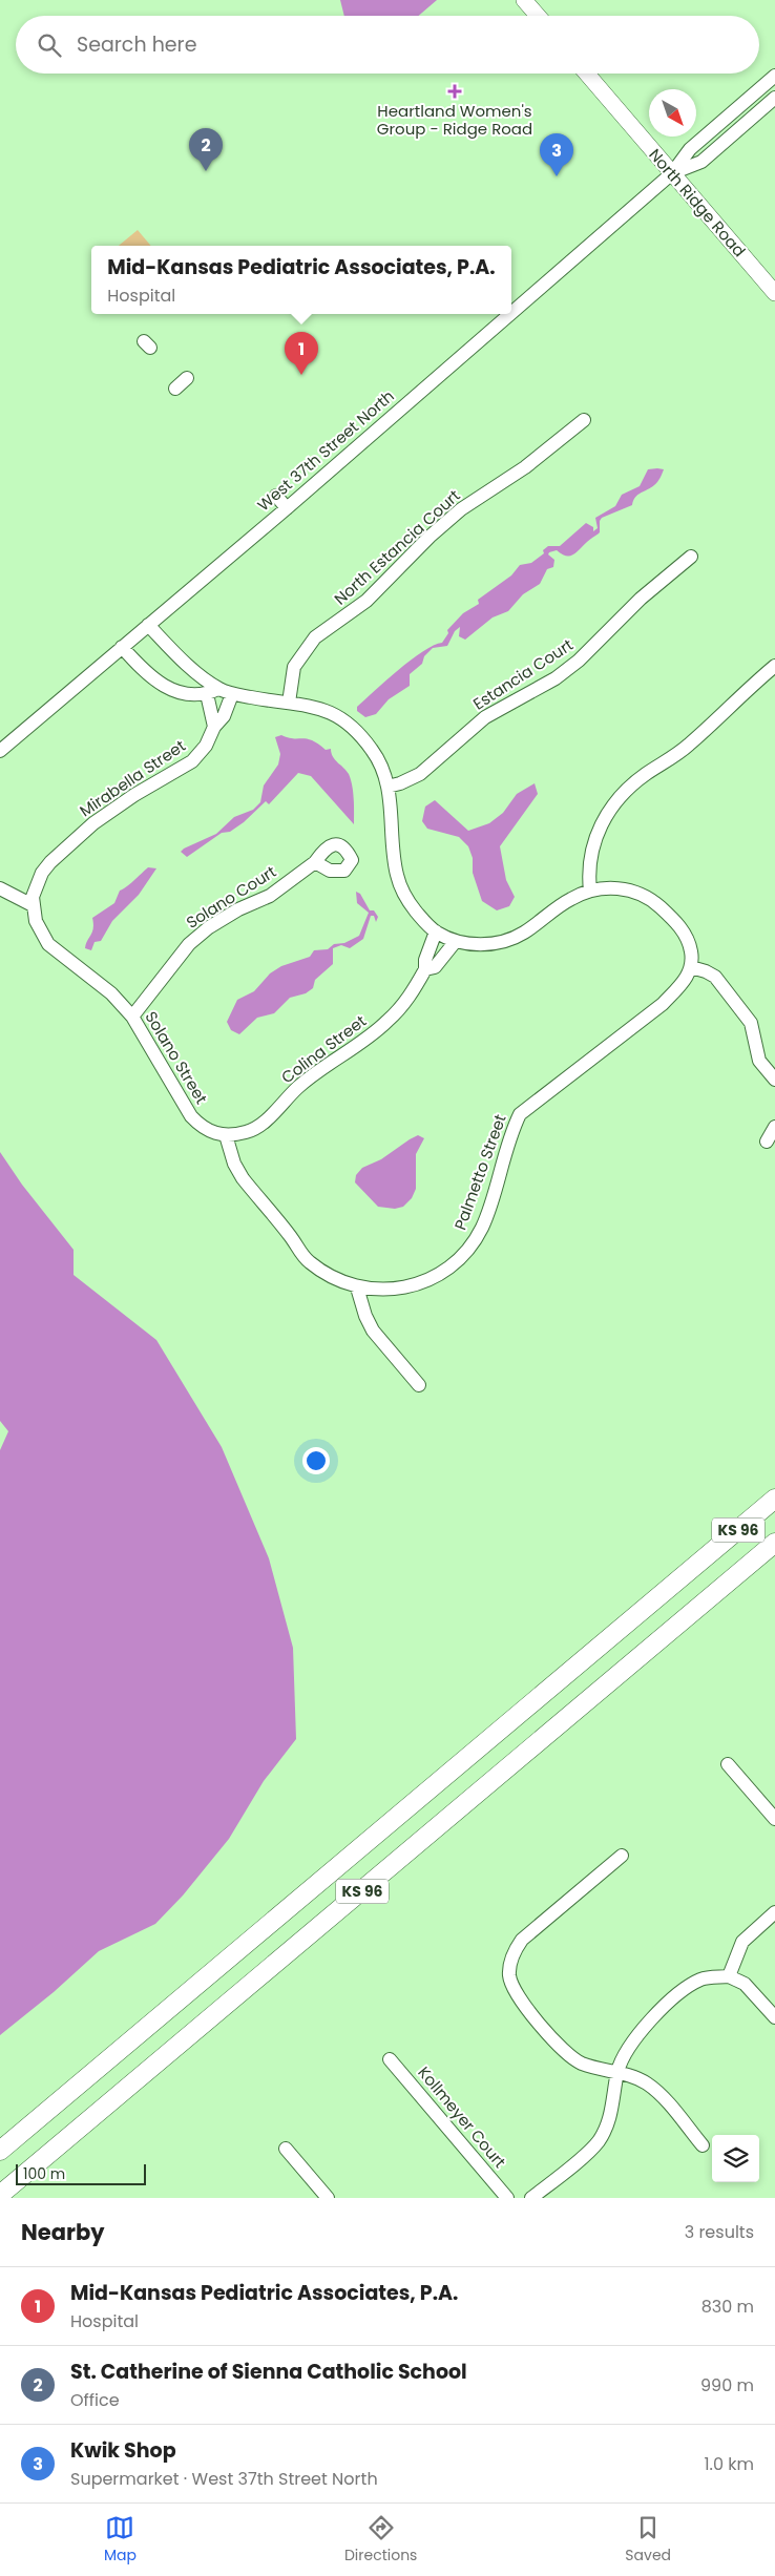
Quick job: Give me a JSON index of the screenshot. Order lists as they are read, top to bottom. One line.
{"streets":{"highway":["KS 96"],"main road":["North Ridge Road"],"street":["West 37th Street North","North Estancia Court","Estancia Court","Mirabella Street","Solano Court","Colina Street","Solano Street","Palmetto Street","Kollmeyer Court"]},"crossings":[["North Ridge Road","West 37th Street North"],["Mirabella Street","Solano Street"],["Solano Court","Solano Street"],["Colina Street","Solano Street"]],"places":{"health":["Heartland Women's Group - Ridge Road"]},"scale_bar":"100 m","north":"bottom right","page":{"search":"Search here","pins":["2","3","1"],"popup":["Mid-Kansas Pediatric Associates, P.A.","Hospital"],"scale":"100 m","heading":["Nearby","3 results"],"list":[{"mark":"1","name":"Mid-Kansas Pediatric Associates, P.A.","note":"Hospital","value":"830 m"},{"mark":"2","name":"St. Catherine of Sienna Catholic School","note":"Office","value":"990 m"},{"mark":"3","name":"Kwik Shop","note":"Supermarket · West 37th Street North","value":"1.0 km"}],"nav":["Map","Directions","Saved"]}}
